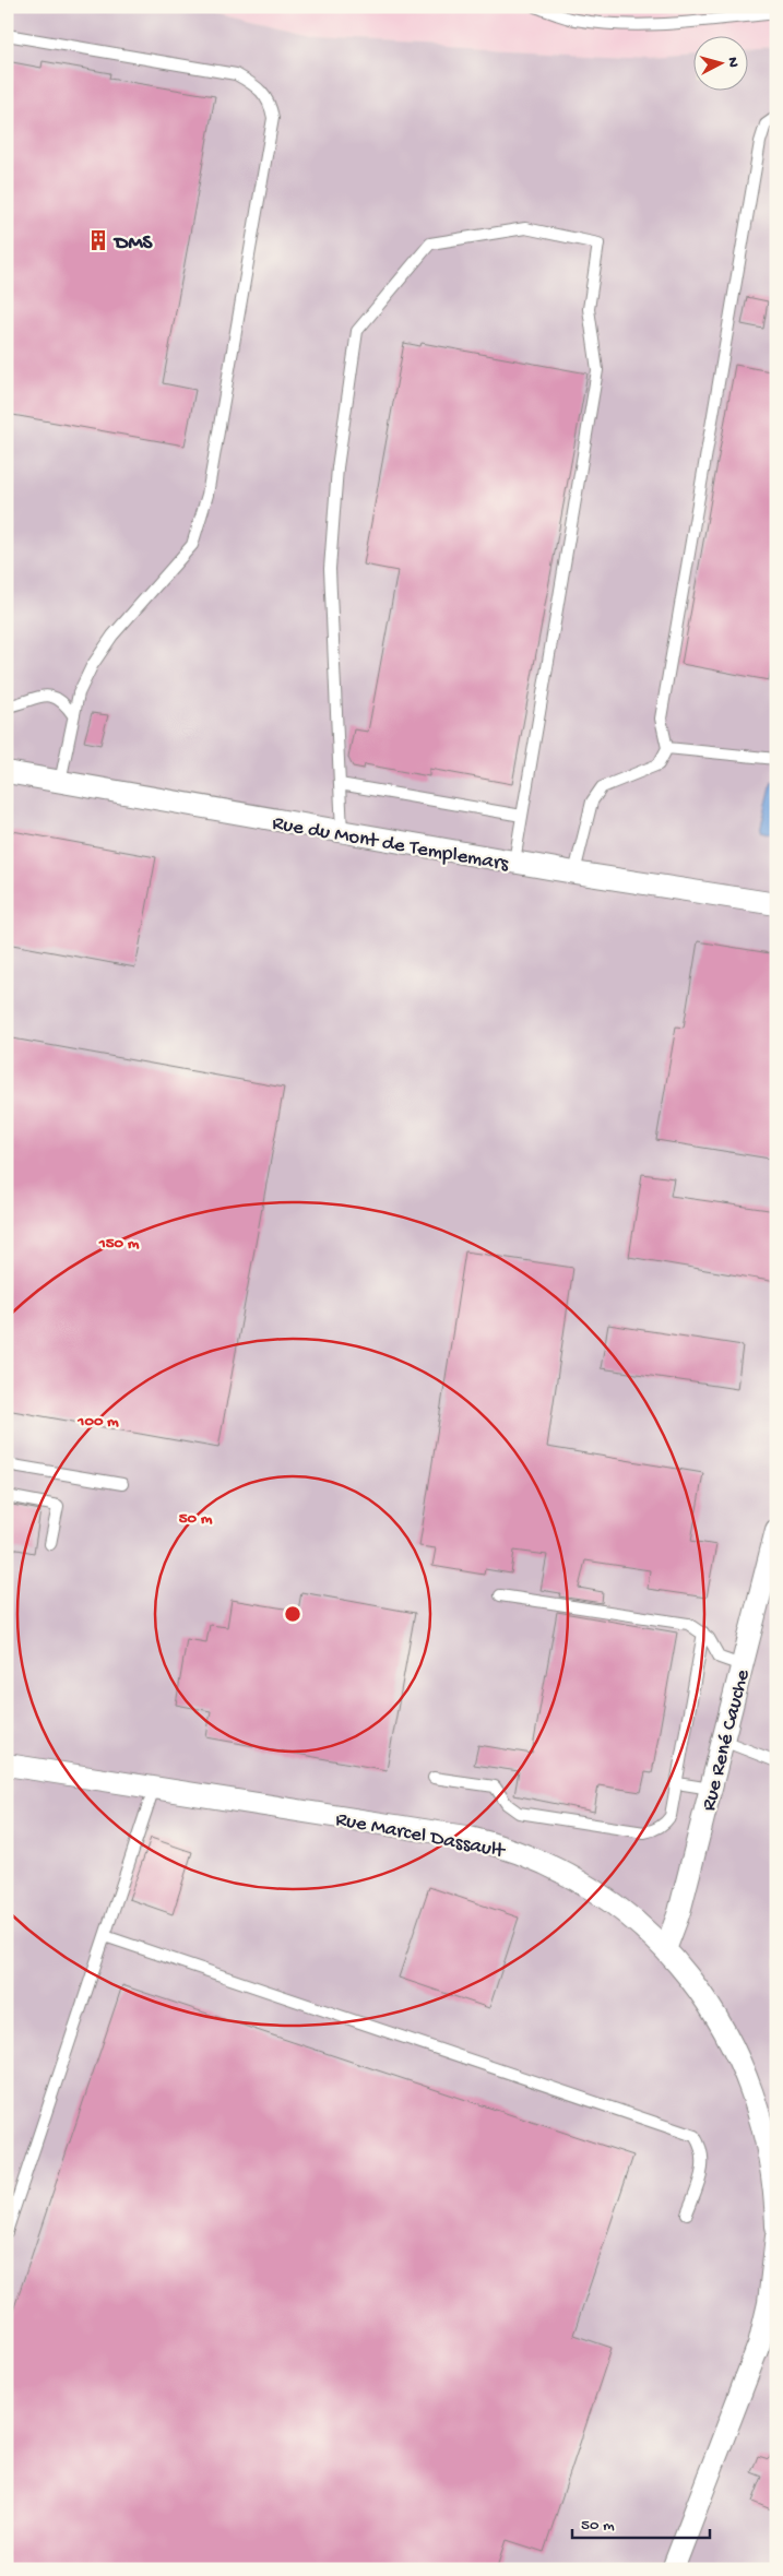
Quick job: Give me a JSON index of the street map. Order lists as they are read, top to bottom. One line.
{"streets":{"street":["Rue du Mont de Templemars","Rue René Cauche","Rue Marcel Dassault"]},"crossings":[["Rue René Cauche","Rue Marcel Dassault"]],"places":{"building":["DMS"]},"scale_bar":"50 m","north":"right","rings":["150 m","100 m","50 m"]}
